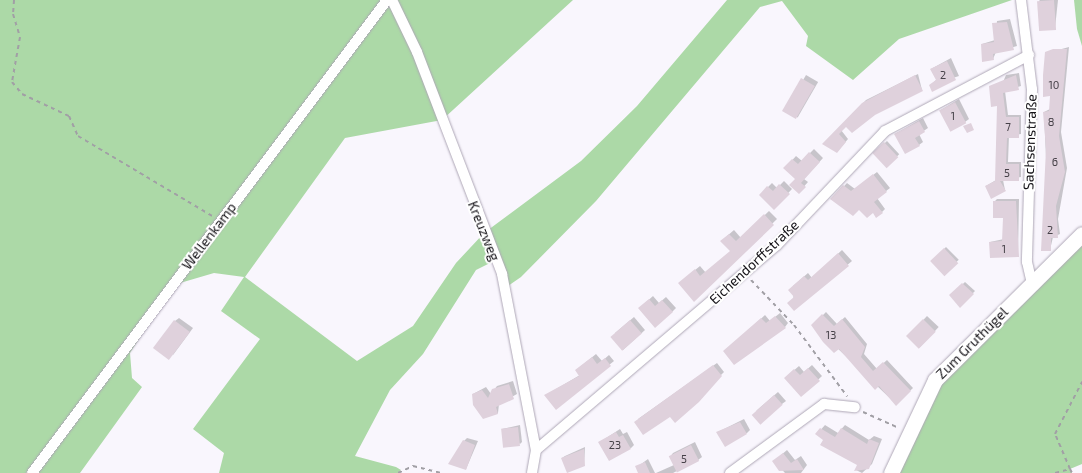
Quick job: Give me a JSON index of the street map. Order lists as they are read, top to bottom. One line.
{"streets":{"street":["Sachsenstraße","Kreuzweg","Wellenkamp","Eichendorffstraße","Zum Gruthügel"]},"crossings":[["Sachsenstraße","Eichendorffstraße"],["Sachsenstraße","Zum Gruthügel"],["Kreuzweg","Eichendorffstraße"]],"house_numbers":["2","10","1","8","7","6","5","2","1","13","23","5"]}
